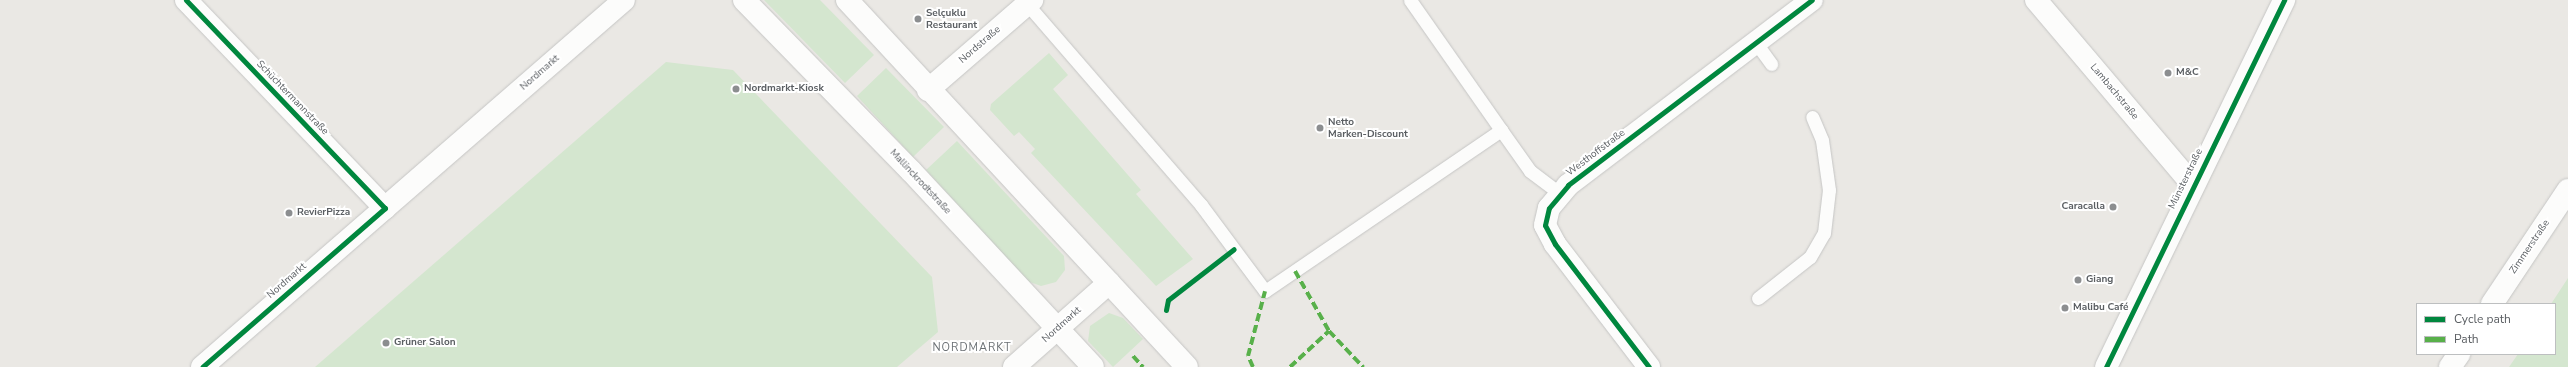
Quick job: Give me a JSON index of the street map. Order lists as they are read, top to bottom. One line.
{"streets":{"street":["Nordstraße","Nordmarkt","Lambachstraße","Schüchtermannstraße","Westhoffstraße","Münsterstraße","Mallinckrodtstraße","Zimmerstraße"]},"crossings":[["Nordmarkt","Schüchtermannstraße"],["Nordmarkt","Mallinckrodtstraße"],["Lambachstraße","Münsterstraße"]],"districts":["NORDMARKT"],"places":["Selçuklu Restaurant","M&C","Nordmarkt-Kiosk","Netto Marken-Discount","Caracalla","RevierPizza","Giang","Malibu Café","Grüner Salon"],"legend":["Cycle path","Path"]}
